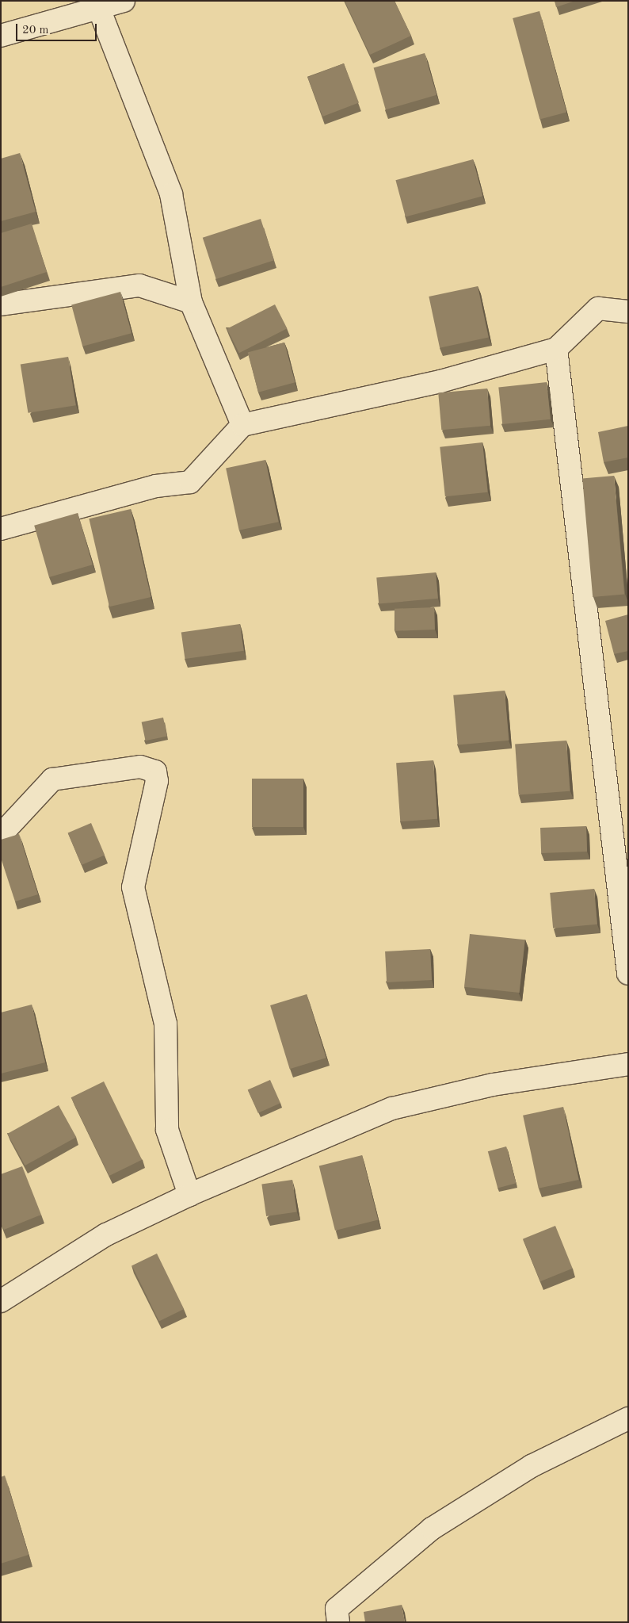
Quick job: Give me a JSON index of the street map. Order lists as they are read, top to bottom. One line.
{"scale_bar":"20 m"}
